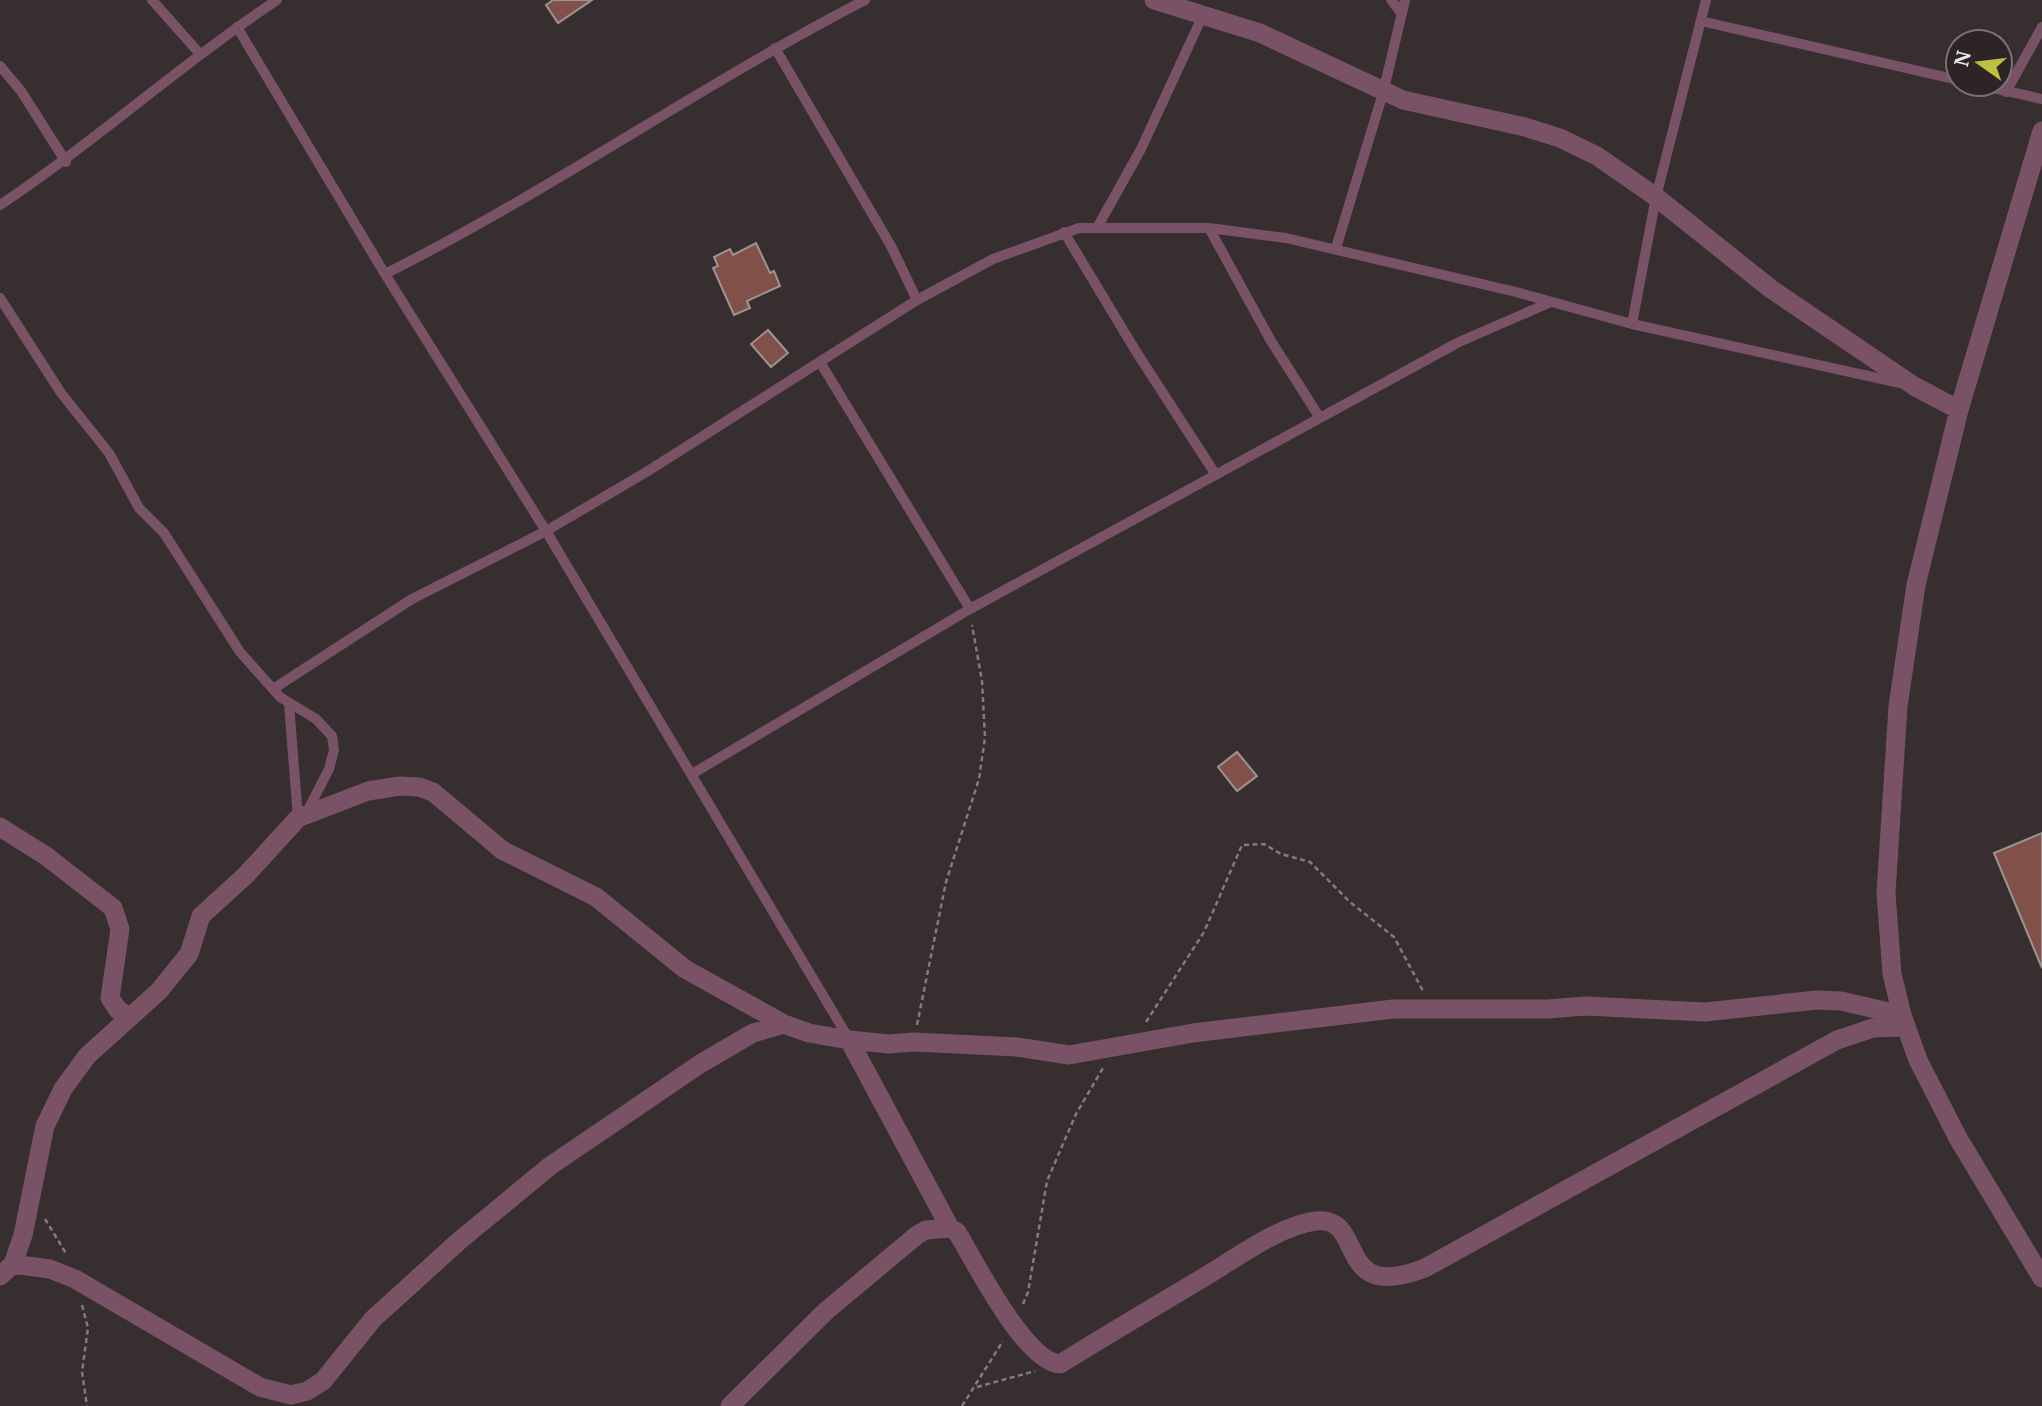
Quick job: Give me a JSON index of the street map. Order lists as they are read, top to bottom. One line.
{"north":"left"}
